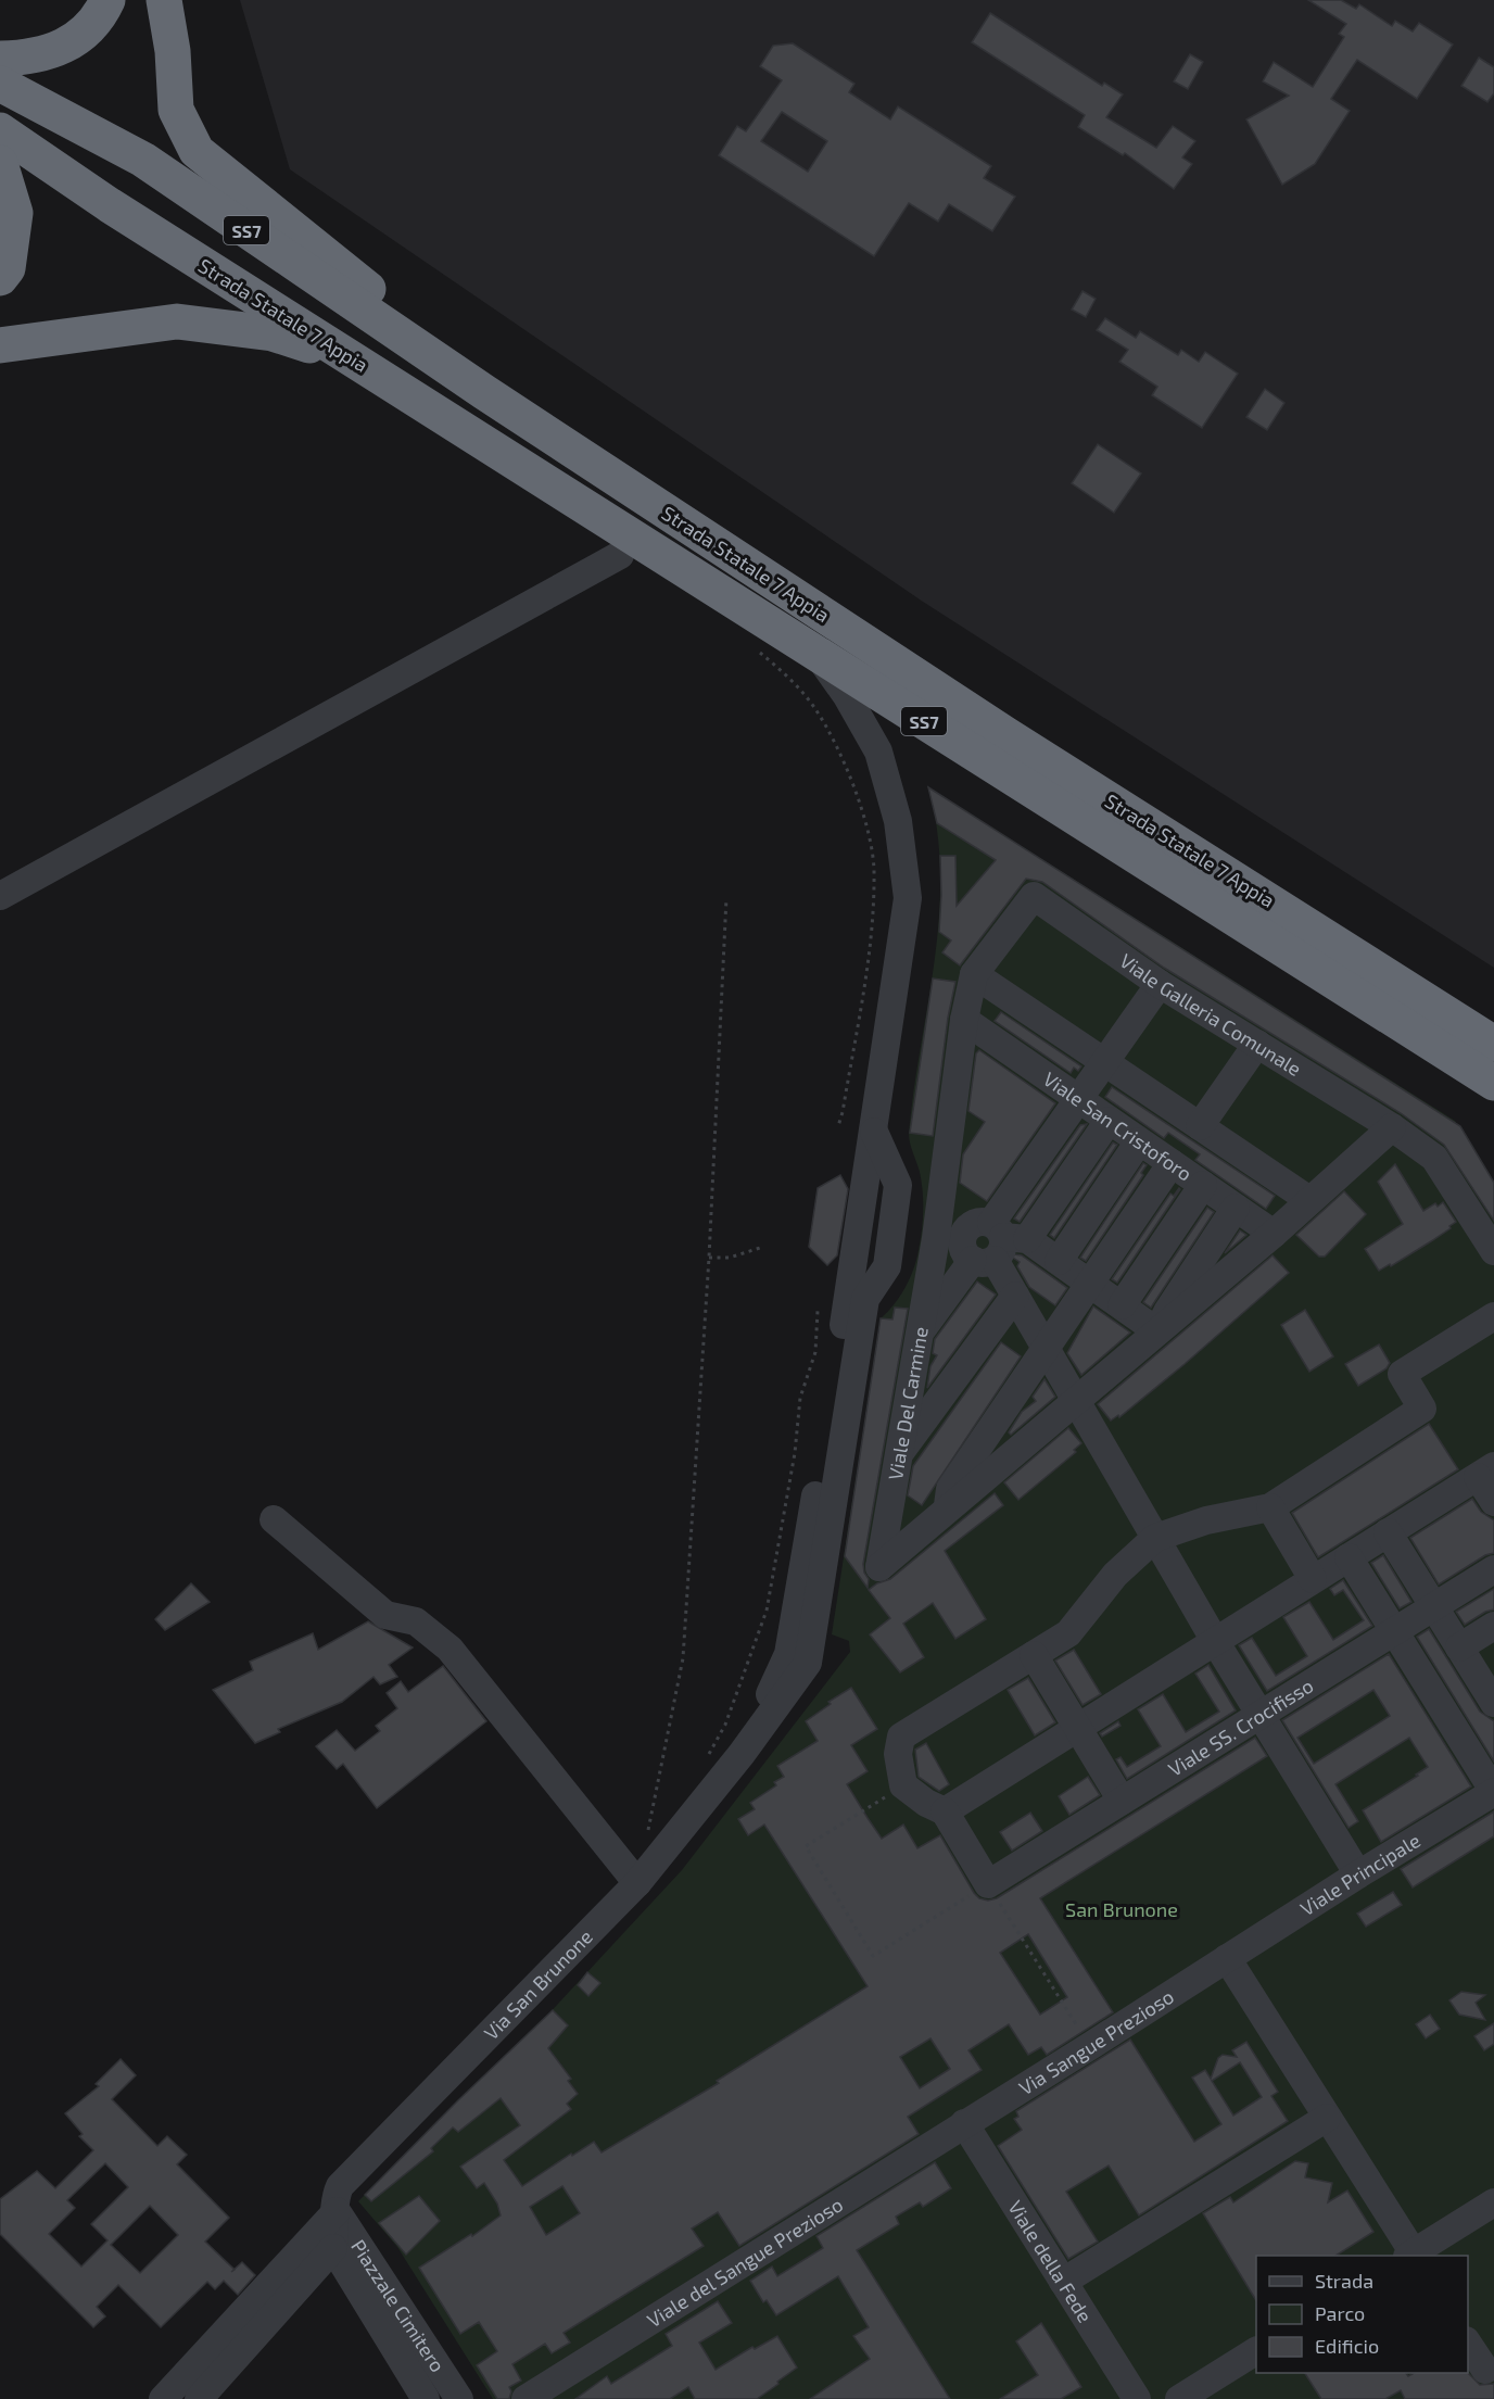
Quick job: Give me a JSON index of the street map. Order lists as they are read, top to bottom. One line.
{"streets":{"highway":["SS7","Strada Statale 7 Appia"],"street":["Viale Galleria Comunale","Viale San Cristoforo","Viale Del Carmine","Viale SS. Crocifisso","Viale Principale","Via San Brunone","Via Sangue Prezioso","Viale del Sangue Prezioso","Viale della Fede","Piazzale Cimitero"]},"crossings":[["Viale Galleria Comunale","Viale Del Carmine"],["Viale San Cristoforo","Viale Del Carmine"],["Viale Principale","Via Sangue Prezioso"],["Via San Brunone","Piazzale Cimitero"],["Via Sangue Prezioso","Viale del Sangue Prezioso"],["Via Sangue Prezioso","Viale della Fede"],["Viale del Sangue Prezioso","Viale della Fede"]],"parks":["San Brunone"],"legend":["Strada","Parco","Edificio"]}
